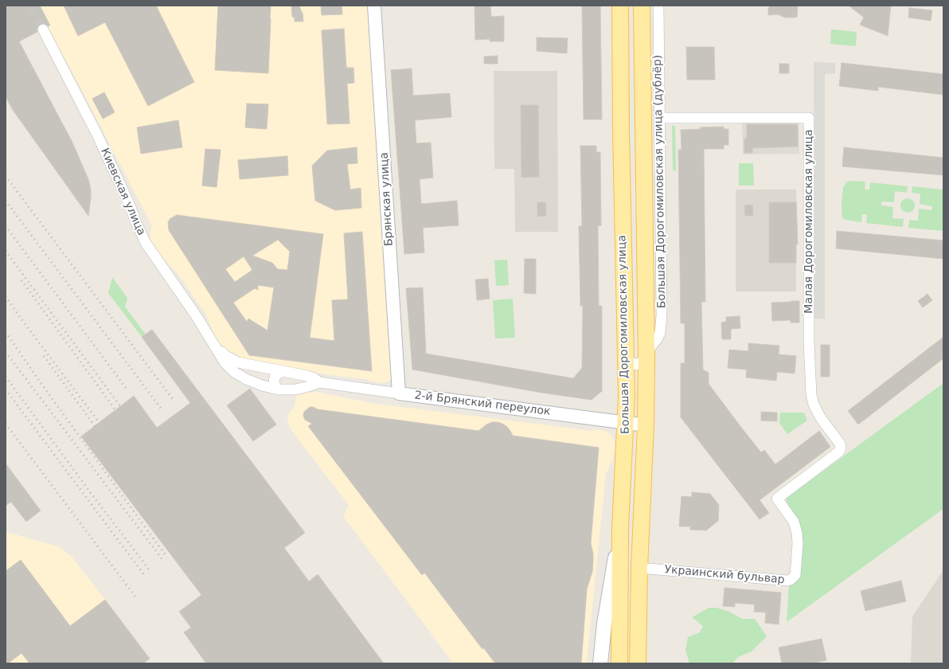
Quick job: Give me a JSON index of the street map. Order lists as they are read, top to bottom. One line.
{"streets":{"main road":["Большая Дорогомиловская улица"],"street":["Большая Дорогомиловская улица (дублёр)","Киевская улица","Брянская улица","Малая Дорогомиловская улица","2-й Брянский переулок","Украинский бульвар"]},"crossings":[["Большая Дорогомиловская улица (дублёр)","Малая Дорогомиловская улица"],["Большая Дорогомиловская улица (дублёр)","Большая Дорогомиловская улица"],["Киевская улица","2-й Брянский переулок"],["Брянская улица","2-й Брянский переулок"],["Малая Дорогомиловская улица","Украинский бульвар"],["Большая Дорогомиловская улица","2-й Брянский переулок"],["Большая Дорогомиловская улица","Украинский бульвар"]]}
